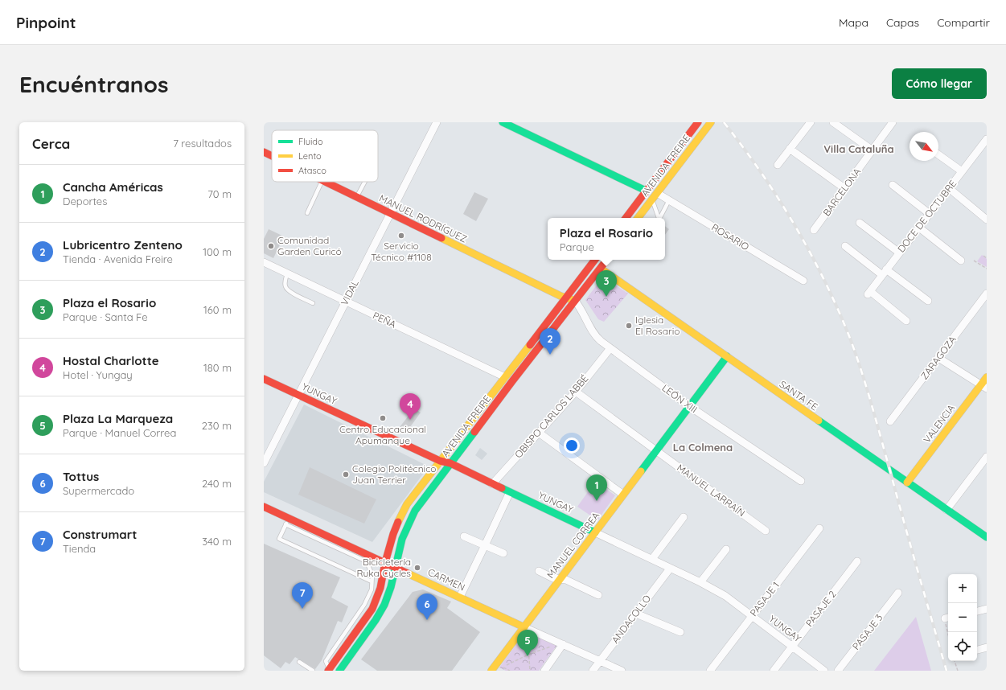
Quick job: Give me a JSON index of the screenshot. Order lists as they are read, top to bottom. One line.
{"streets":{"street":["AVENIDA FREIRE","BARCELONA","DOCE DE OCTUBRE","MANUEL RODRÍGUEZ","ROSARIO","VIDAL","PEÑA","ZARAGOZA","YUNGAY","SANTA FE","LEÓN XIII","OBISPO CARLOS LABBÉ","VALENCIA","MANUEL LARRAÍN","MANUEL CORREA","CARMEN","PASAJE 1","PASAJE 2","ANDACOLLO","PASAJE 3"]},"crossings":[["AVENIDA FREIRE","MANUEL RODRÍGUEZ"],["AVENIDA FREIRE","ROSARIO"],["AVENIDA FREIRE","PEÑA"],["AVENIDA FREIRE","YUNGAY"],["AVENIDA FREIRE","SANTA FE"],["AVENIDA FREIRE","LEÓN XIII"],["AVENIDA FREIRE","CARMEN"],["MANUEL RODRÍGUEZ","VIDAL"],["MANUEL RODRÍGUEZ","LEÓN XIII"],["VIDAL","PEÑA"],["VIDAL","YUNGAY"],["YUNGAY","OBISPO CARLOS LABBÉ"],["YUNGAY","MANUEL CORREA"],["YUNGAY","PASAJE 1"],["YUNGAY","PASAJE 2"],["YUNGAY","ANDACOLLO"],["SANTA FE","VALENCIA"],["SANTA FE","MANUEL CORREA"],["LEÓN XIII","OBISPO CARLOS LABBÉ"],["LEÓN XIII","MANUEL CORREA"],["OBISPO CARLOS LABBÉ","MANUEL LARRAÍN"],["MANUEL LARRAÍN","MANUEL CORREA"],["MANUEL CORREA","CARMEN"],["CARMEN","ANDACOLLO"]],"districts":["Villa Cataluña","La Colmena"],"places":["Servicio Técnico #1108","Comunidad Garden Curicó","Iglesia El Rosario","Centro Educacional Apumanque","Colegio Politécnico Juan Terrier","Bicicletería Ruka Cycles"],"legend":["Fluido","Lento","Atasco"],"north":"bottom right","page":{"header":"Pinpoint","nav":["Mapa","Capas","Compartir"],"buttons":"Cómo llegar","title":"Encuéntranos","heading":["Cerca","7 resultados"],"list":[{"mark":"1","name":"Cancha Américas","note":"Deportes","value":"70 m"},{"mark":"2","name":"Lubricentro Zenteno","note":"Tienda · Avenida Freire","value":"100 m"},{"mark":"3","name":"Plaza el Rosario","note":"Parque · Santa Fe","value":"160 m"},{"mark":"4","name":"Hostal Charlotte","note":"Hotel · Yungay","value":"180 m"},{"mark":"5","name":"Plaza La Marqueza","note":"Parque · Manuel Correa","value":"230 m"},{"mark":"6","name":"Tottus","note":"Supermercado","value":"240 m"},{"mark":"7","name":"Construmart","note":"Tienda","value":"340 m"}],"popup":["Plaza el Rosario","Parque"],"pins":["3","2","4","1","7","6","5"],"map_buttons":["+","−"]}}
